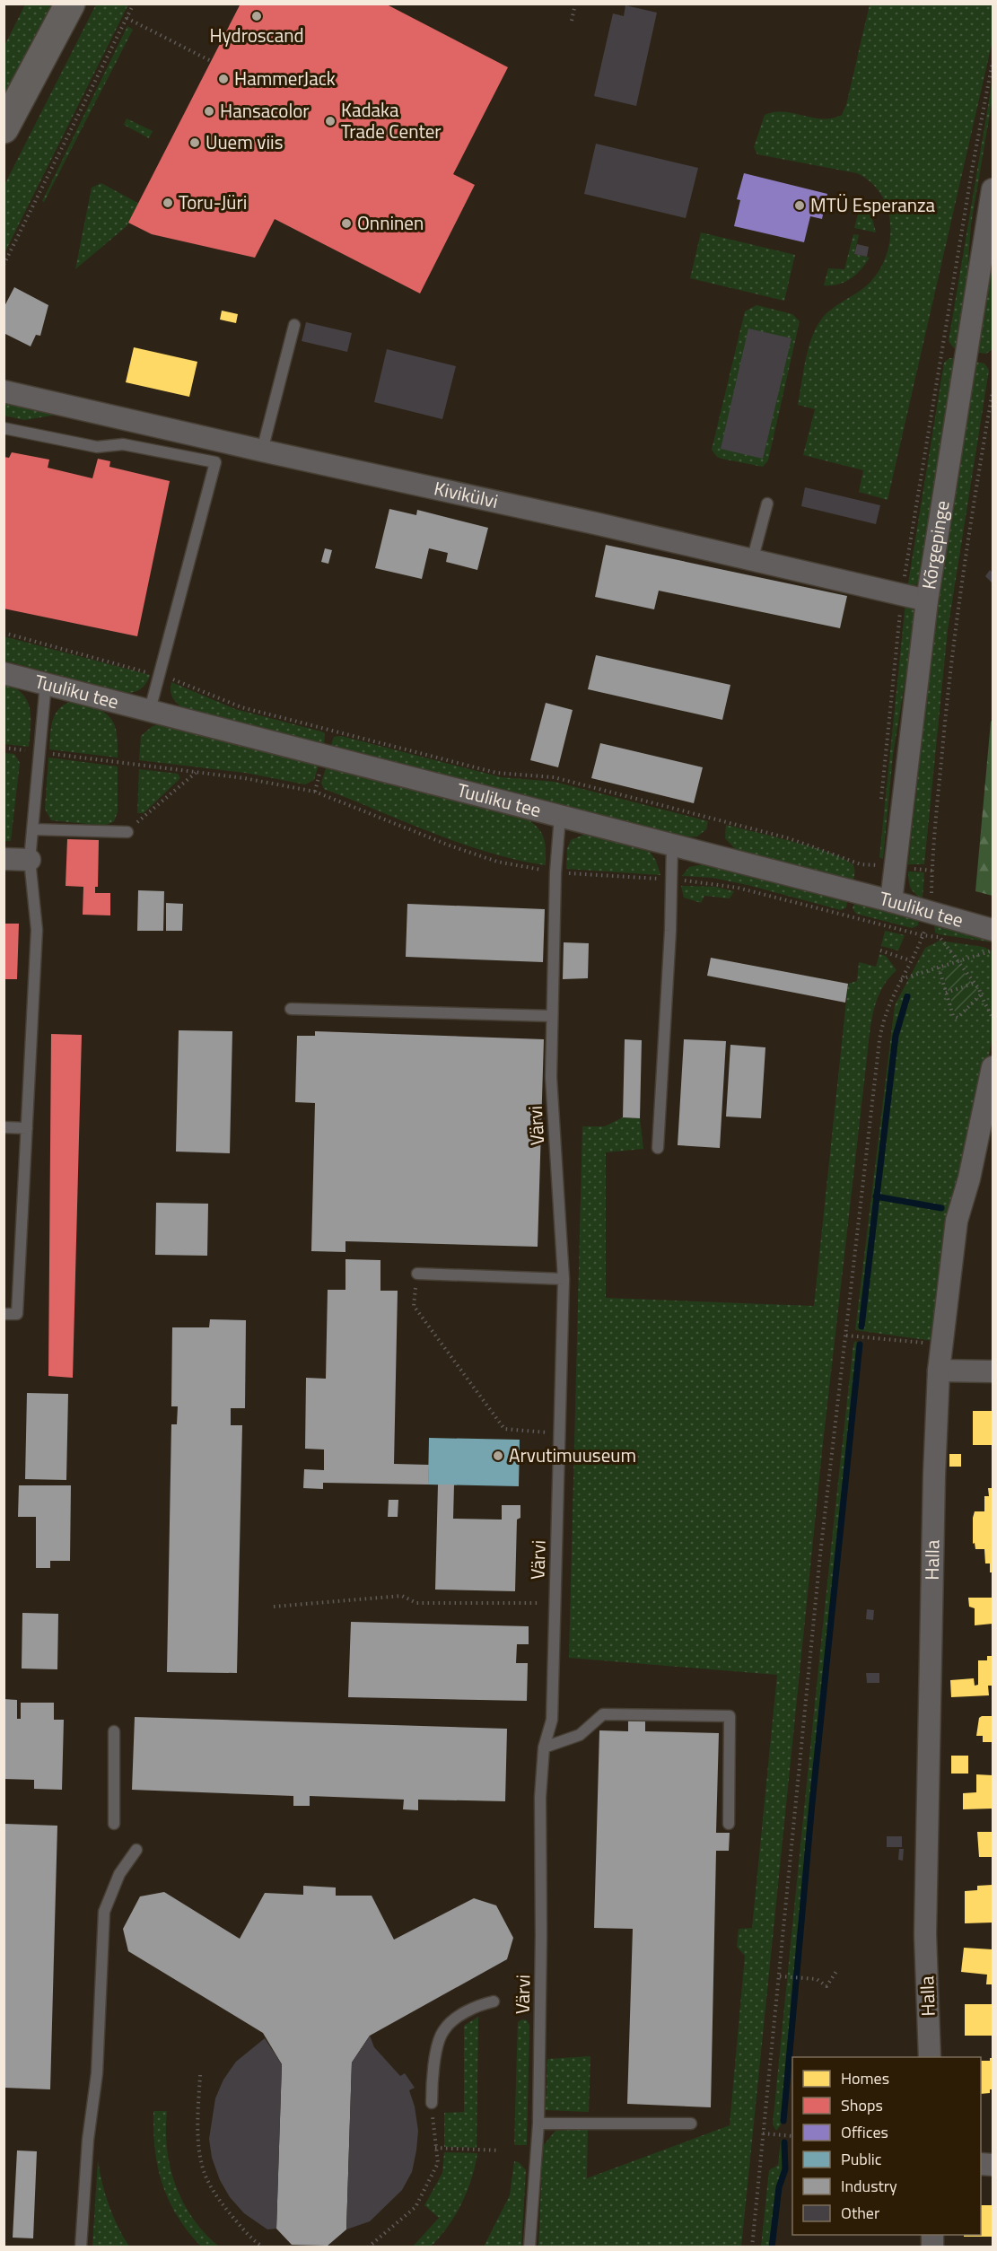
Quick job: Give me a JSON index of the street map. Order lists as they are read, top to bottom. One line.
{"streets":{"street":["Kivikülvi","Kõrgepinge","Tuuliku tee","Halla"],"lane":["Värvi"]},"crossings":[["Kivikülvi","Kõrgepinge"],["Kõrgepinge","Tuuliku tee"],["Tuuliku tee","Värvi"]],"places":["Hydroscand","HammerJack","Hansacolor","Kadaka Trade Center","Uuem viis","Toru-Jüri","MTÜ Esperanza","Onninen","Arvutimuuseum"],"legend":["Homes","Shops","Offices","Public","Industry","Other"]}
